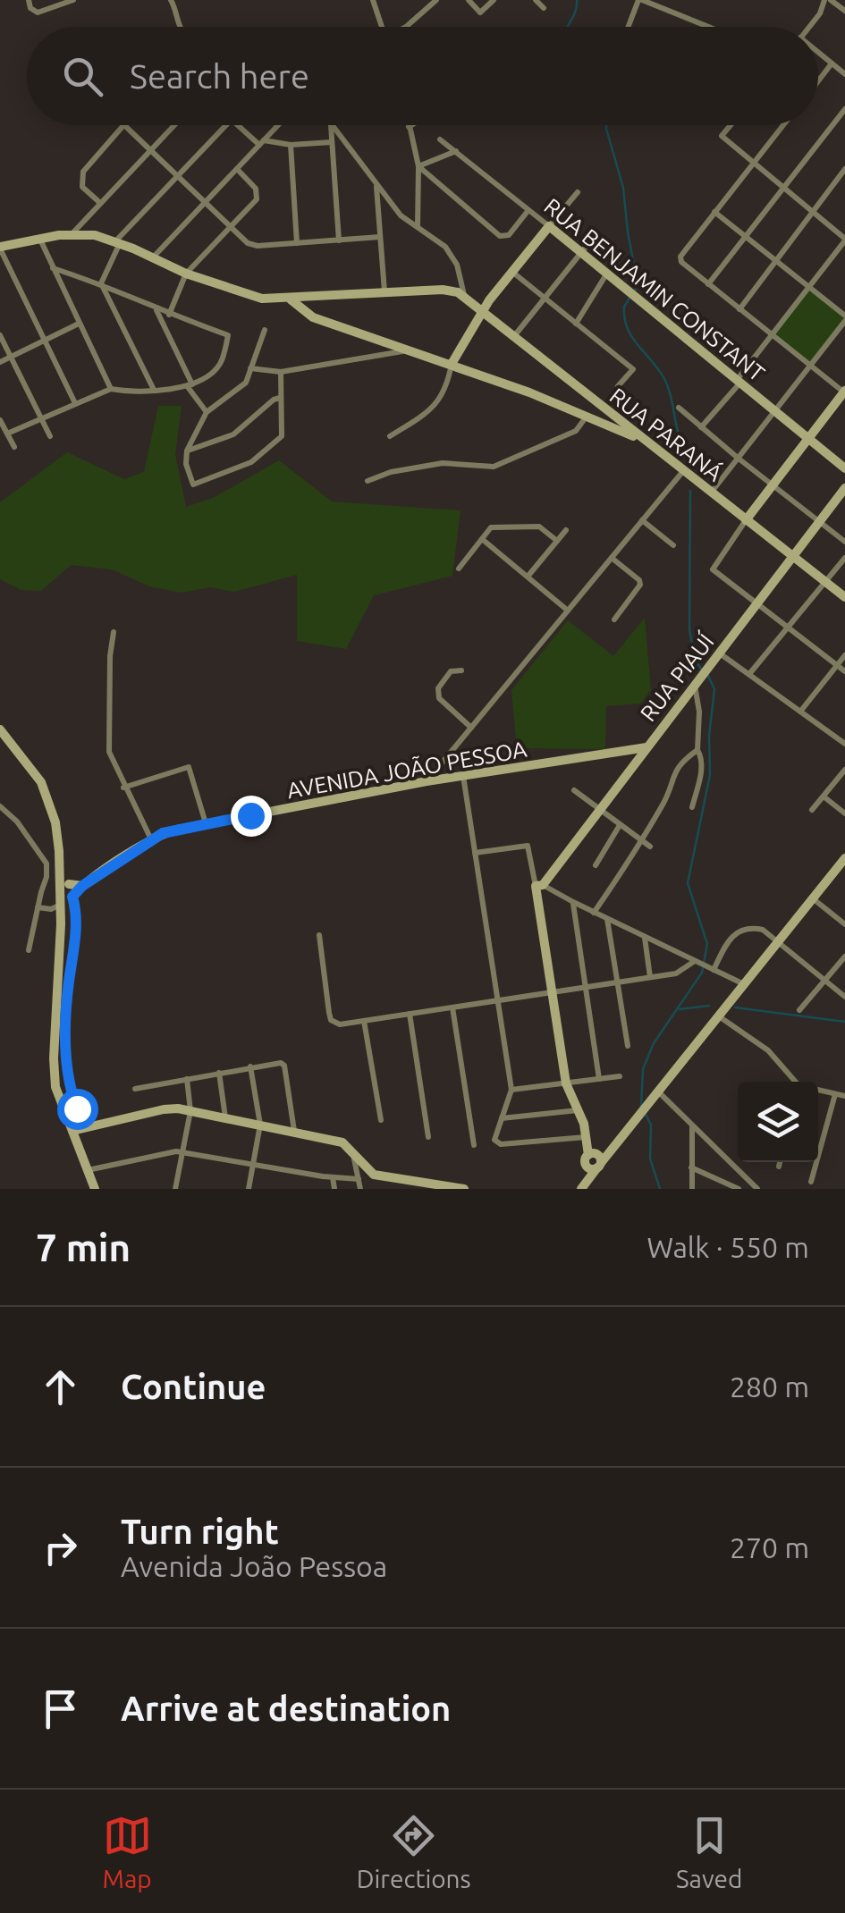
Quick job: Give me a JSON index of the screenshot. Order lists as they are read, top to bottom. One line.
{"streets":{"street":["RUA BENJAMIN CONSTANT","RUA PARANÁ","RUA PIAUÍ","AVENIDA JOÃO PESSOA"]},"crossings":[["RUA PARANÁ","RUA PIAUÍ"],["RUA PIAUÍ","AVENIDA JOÃO PESSOA"]],"page":{"search":"Search here","heading":["7 min","Walk · 550 m"],"list":[["Continue","280 m"],["Turn right","Avenida João Pessoa","270 m"],"Arrive at destination"],"nav":["Map","Directions","Saved"]}}
